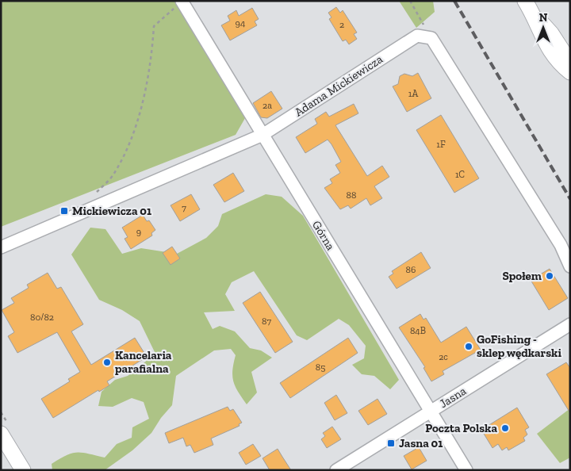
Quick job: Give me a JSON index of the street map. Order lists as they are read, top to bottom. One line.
{"streets":{"street":["Adama Mickiewicza","Górna","Jasna"]},"crossings":[["Adama Mickiewicza","Górna"],["Górna","Jasna"]],"places":{"transit":["Mickiewicza 01","Jasna 01"],"other":["Społem","GoFishing - sklep wędkarski","Kancelaria parafialna","Poczta Polska"]},"house_numbers":["94","2","1A","2a","1F","1C","88","7","9","86","80/82","87","84B","2c","85"],"north":"top"}
